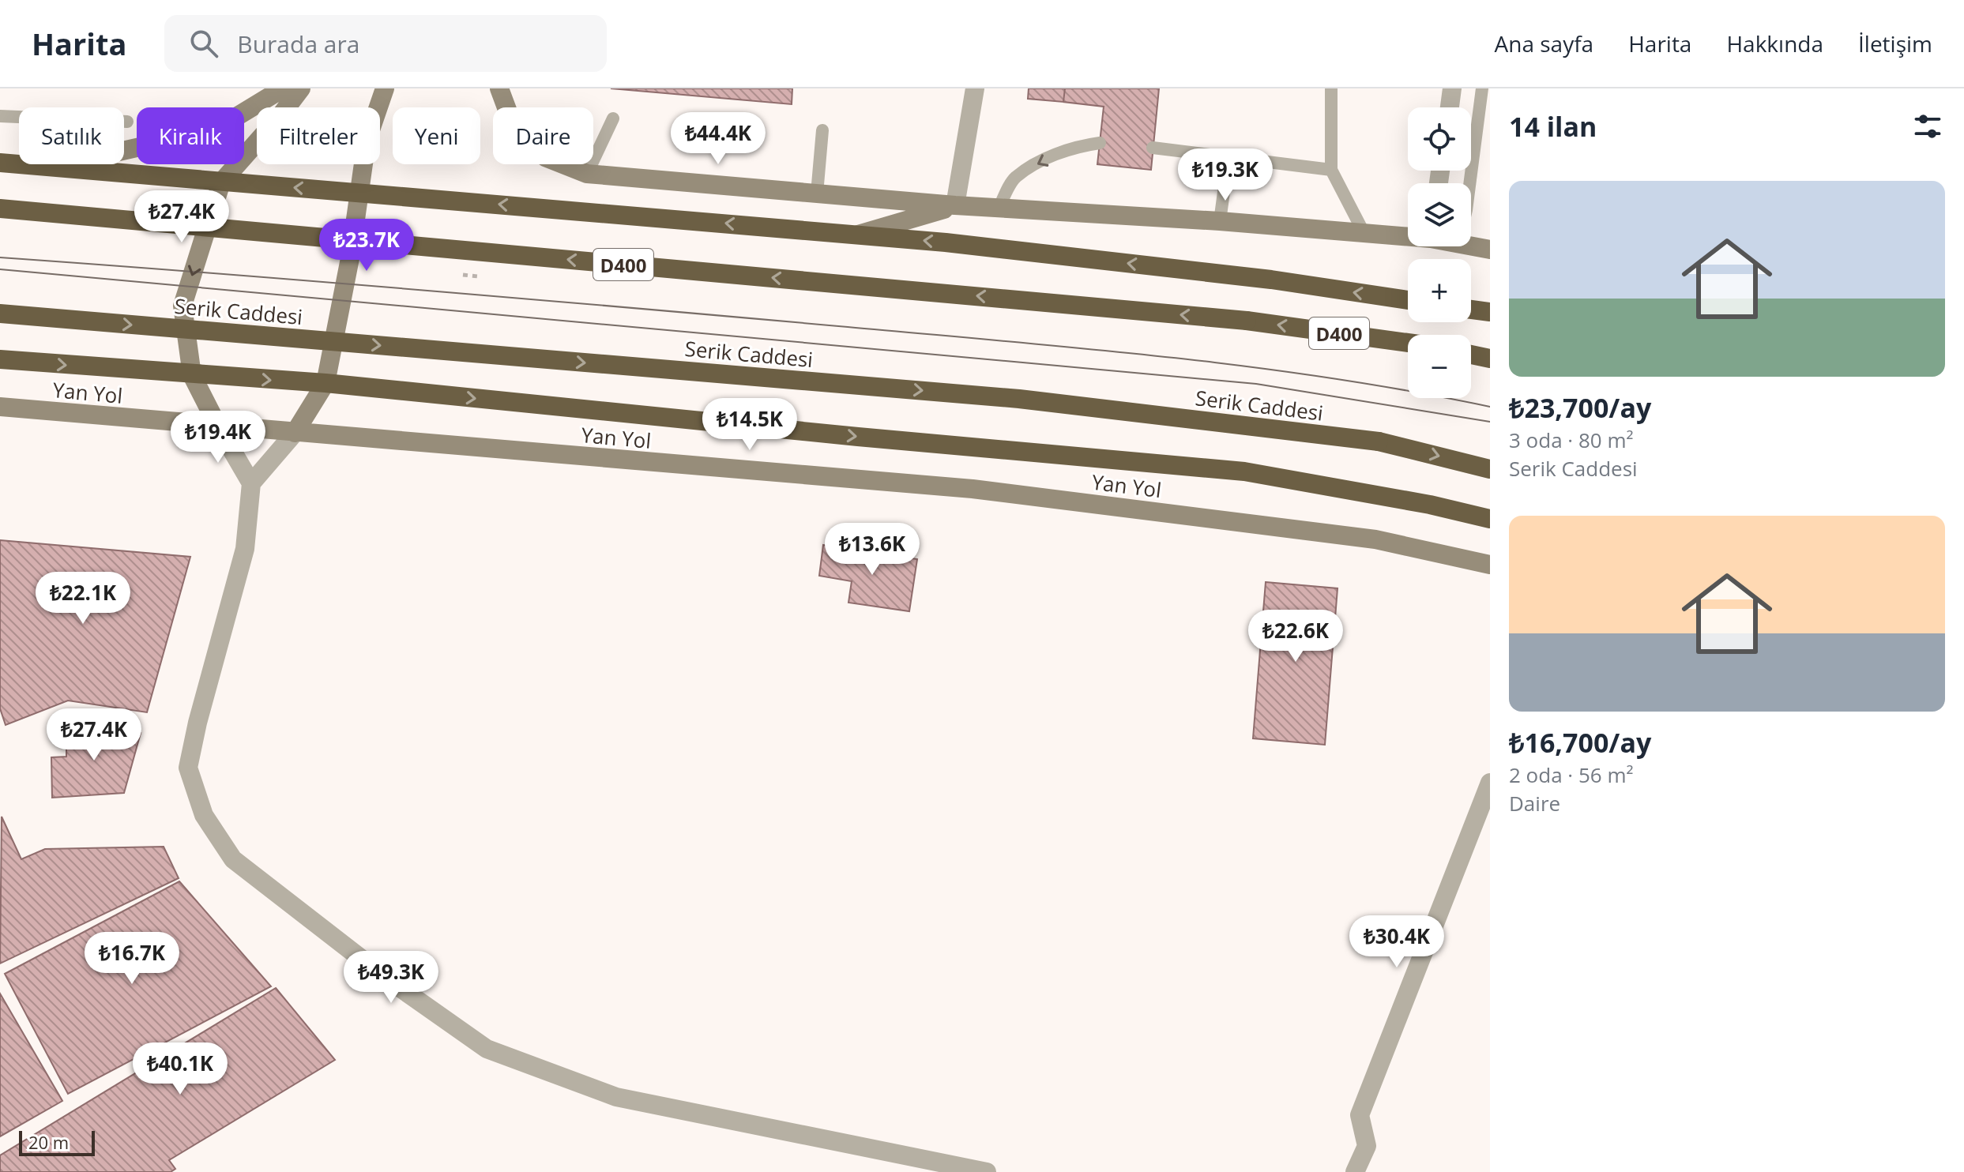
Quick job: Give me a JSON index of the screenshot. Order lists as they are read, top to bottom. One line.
{"streets":{"highway":["D400","Serik Caddesi"],"street":["Yan Yol"]},"scale_bar":"20 m","page":{"header":"Harita","search":"Burada ara","nav":["Ana sayfa","Harita","Hakkında","İletişim"],"heading":"14 ilan","map_buttons":["+","−"],"chip":["Satılık","Kiralık","Filtreler","Yeni","Daire"],"price":["₺44.4K","₺19.3K","₺27.4K","₺23.7K","₺14.5K","₺19.4K","₺13.6K","₺22.1K","₺22.6K","₺27.4K","₺30.4K","₺16.7K","₺49.3K","₺40.1K"],"list":[{"name":"₺23,700/ay","note":"3 oda · 80 m² · Serik Caddesi"},{"name":"₺16,700/ay","note":"2 oda · 56 m² · Daire"}],"scale":"20 m"}}
